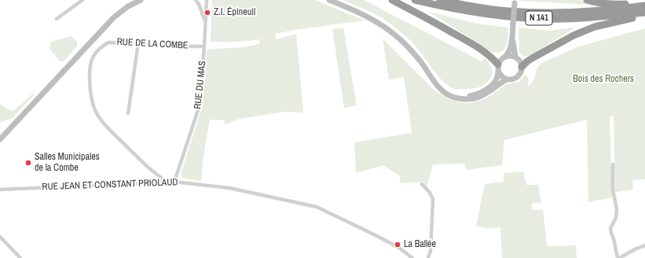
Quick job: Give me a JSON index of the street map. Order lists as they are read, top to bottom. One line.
{"streets":{"highway":["N 141"],"street":["RUE DE LA COMBE","RUE DU MAS","RUE JEAN ET CONSTANT PRIOLAUD"]},"crossings":[["RUE DE LA COMBE","RUE DU MAS"],["RUE DE LA COMBE","RUE JEAN ET CONSTANT PRIOLAUD"],["RUE DU MAS","RUE JEAN ET CONSTANT PRIOLAUD"]],"parks":["Bois des Rochers"],"places":["Z.I. Épineuil","Salles Municipales de la Combe","La Ballée"]}
